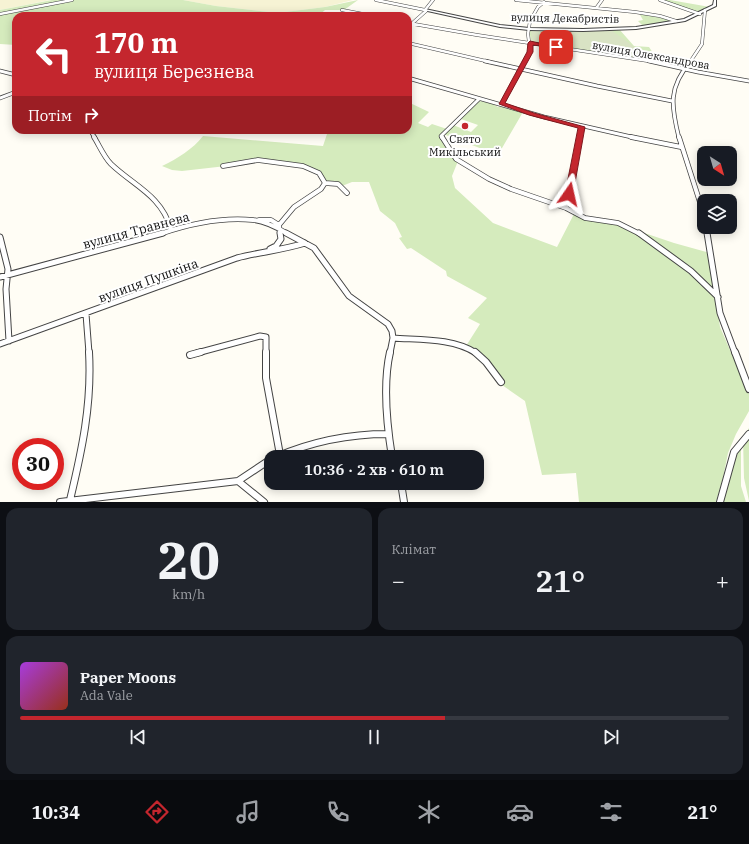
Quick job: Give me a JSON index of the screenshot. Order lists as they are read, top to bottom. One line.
{"streets":{"street":["вулиця Декабристів","вулиця Олександрова","вулиця Травнева","вулиця Пушкіна"]},"crossings":[["вулиця Травнева","вулиця Пушкіна"]],"places":["Свято Микільський"],"north":"bottom right","page":{"turn":["170 m","вулиця Березнева"],"then":"Потім","limit":"30","trip":"10:36 · 2 хв · 610 m","tile":[["20","km/h"],"Клімат"],"heat":["−","21°","+"],"song":["Paper Moons","Ada Vale"],"tabs":["10:34","21°"]}}
